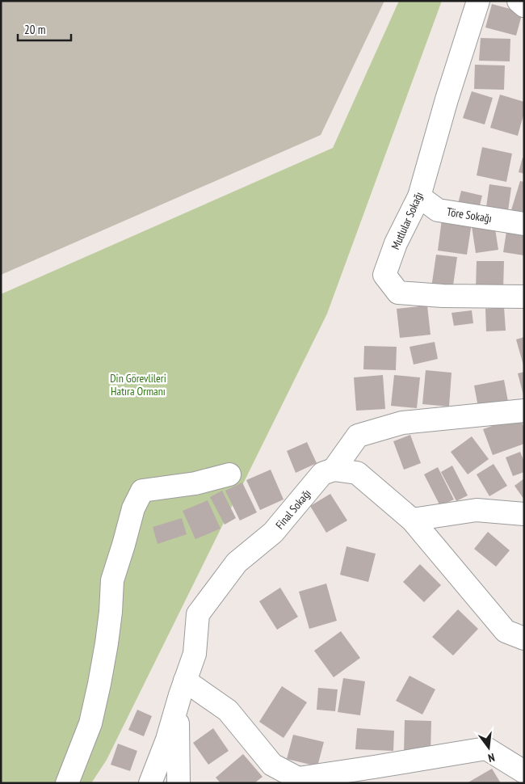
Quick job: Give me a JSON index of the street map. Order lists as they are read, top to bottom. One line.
{"streets":{"street":["Töre Sokağı","Mutlular Sokağı","Final Sokağı"]},"crossings":[["Töre Sokağı","Mutlular Sokağı"]],"parks":["Din Görevlileri Hatıra Ormanı"],"scale_bar":"20 m","north":"bottom"}
